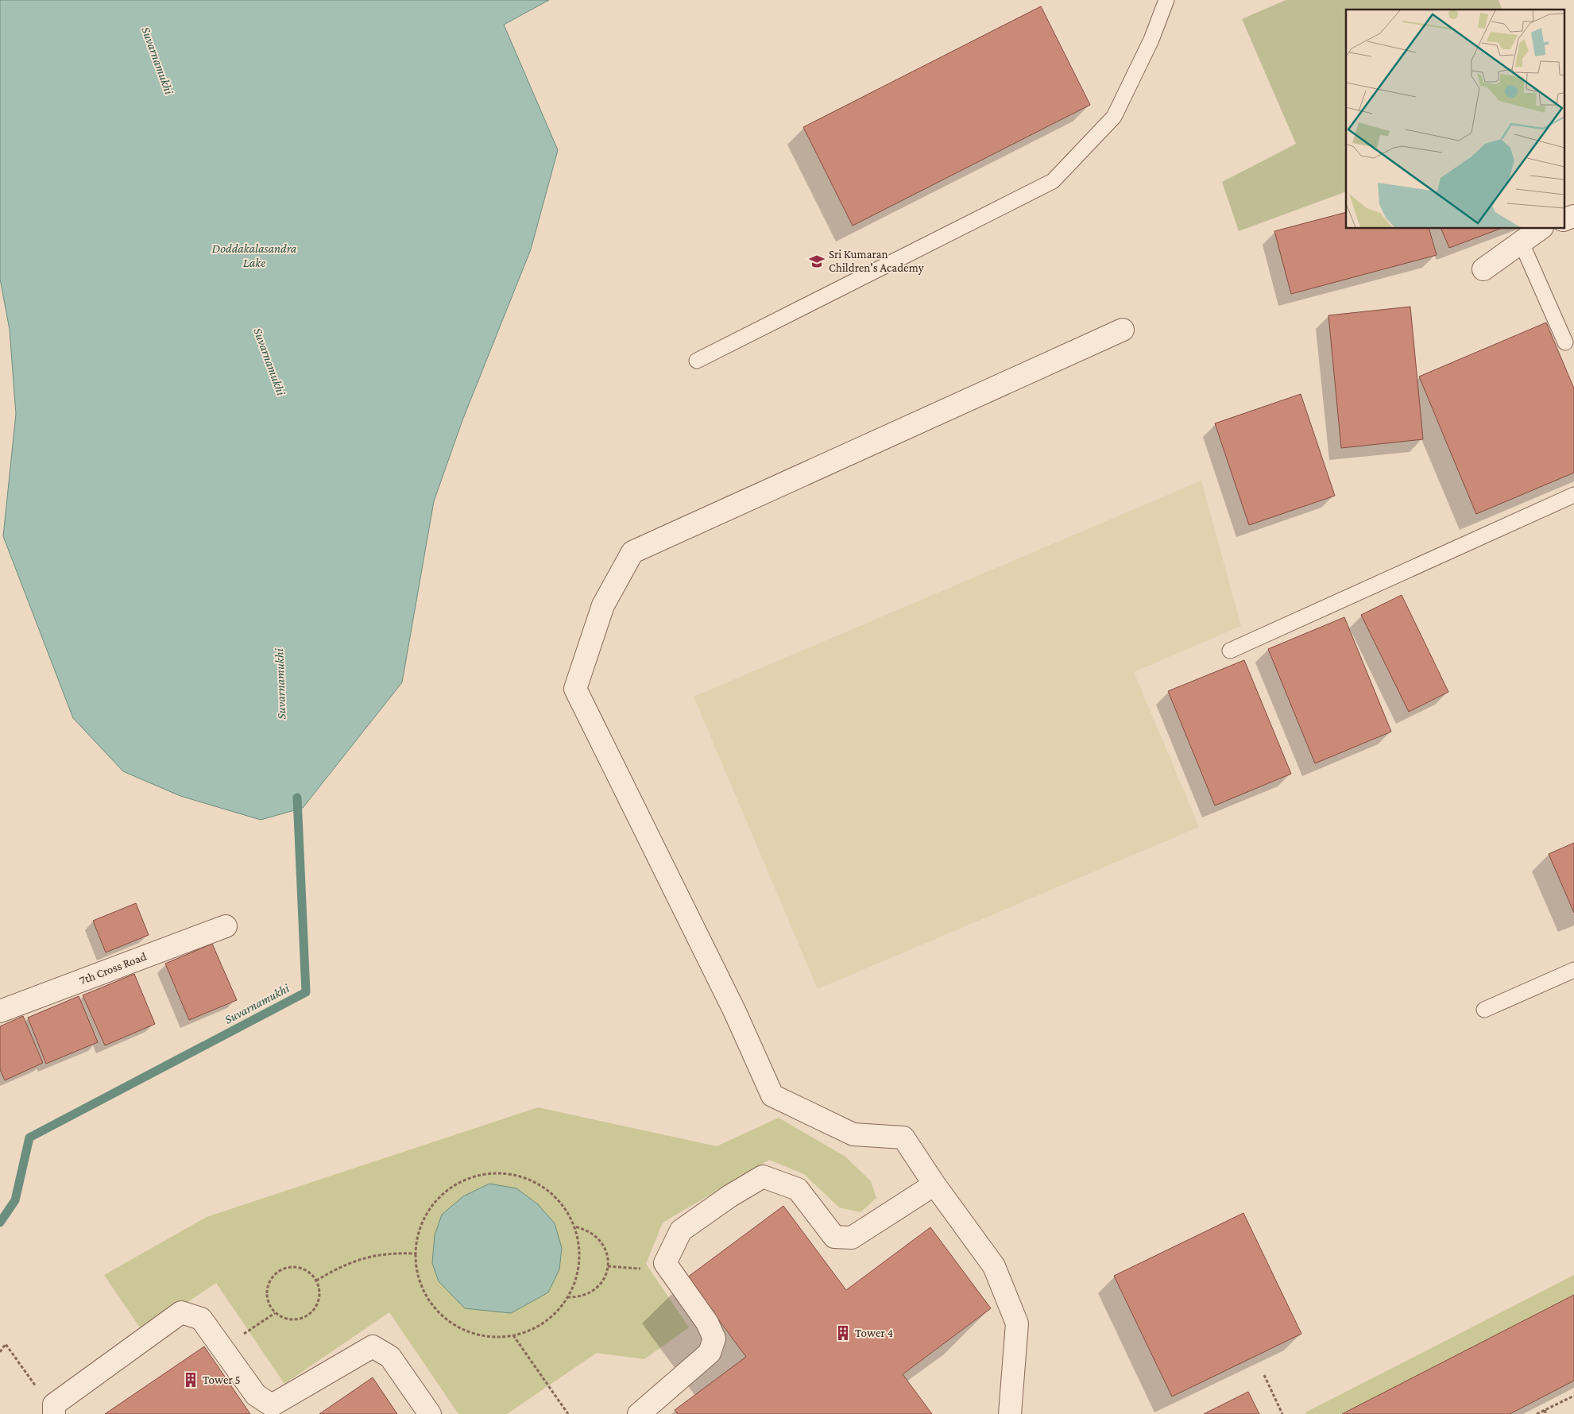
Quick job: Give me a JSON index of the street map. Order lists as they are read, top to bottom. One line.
{"streets":{"street":["7th Cross Road"]},"water":["Suvarnamukhi","Doddakalasandra Lake"],"places":{"school or university":["Sri Kumaran Children's Academy"],"building":["Tower 4","Tower 5"]}}
